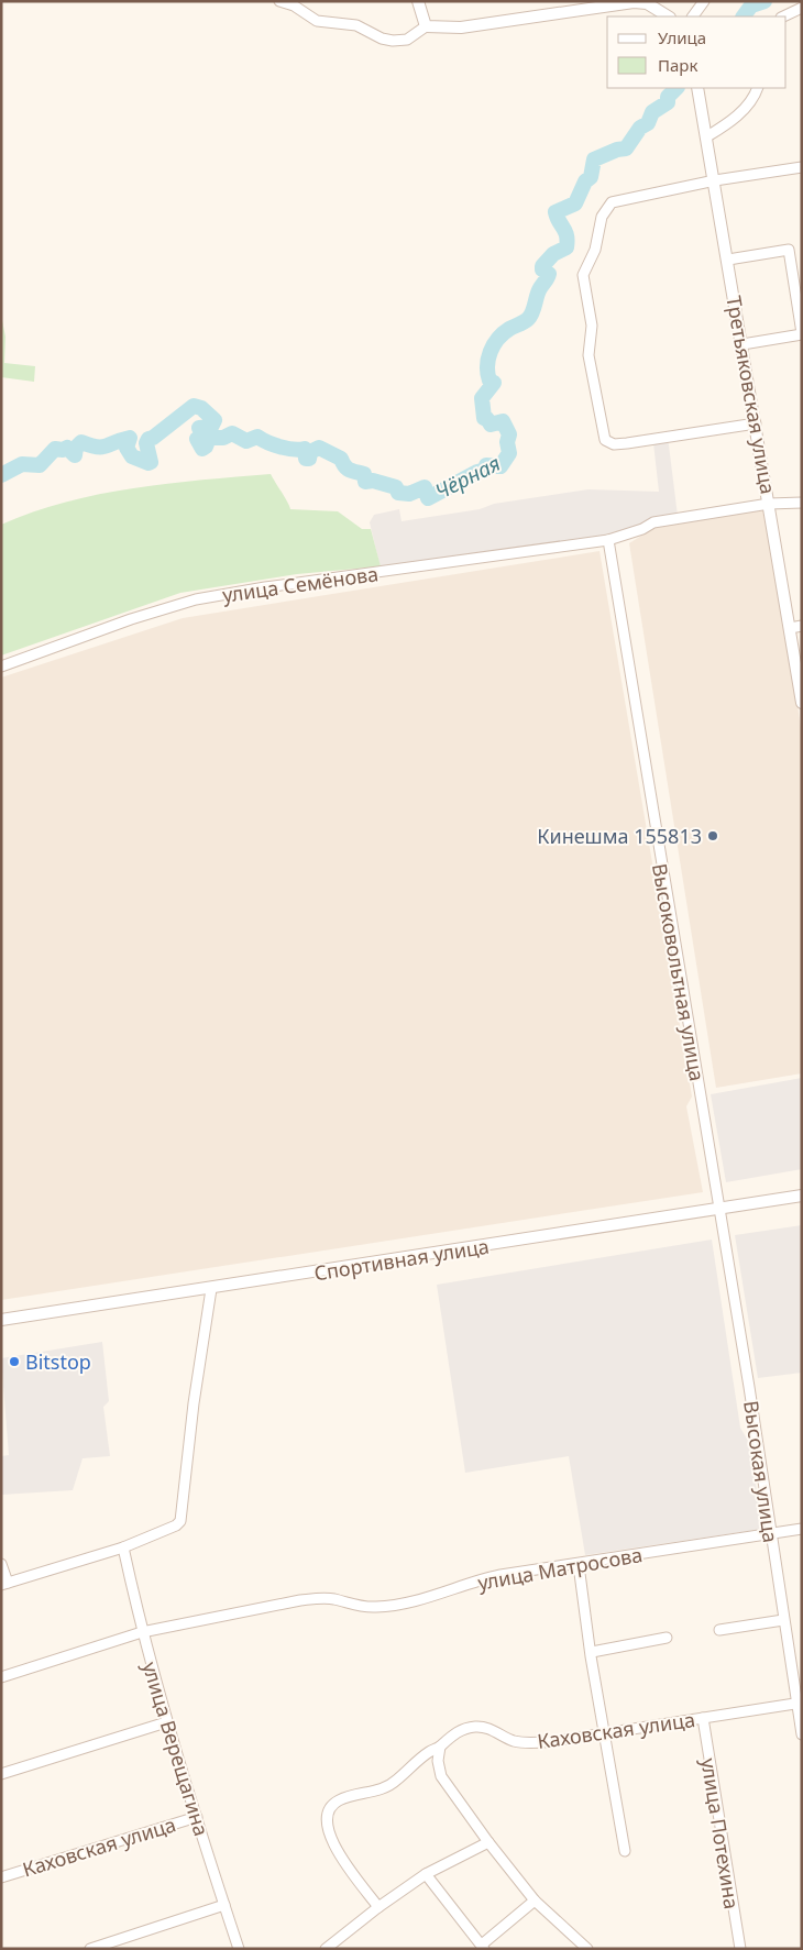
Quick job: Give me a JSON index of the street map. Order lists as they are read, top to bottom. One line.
{"streets":{"street":["Третьяковская улица","улица Семёнова","Высоковольтная улица","Спортивная улица","Высокая улица","улица Матросова","Каховская улица","улица Верещагина","улица Потехина"]},"crossings":[["Третьяковская улица","улица Семёнова"],["улица Семёнова","Высоковольтная улица"],["Высоковольтная улица","Спортивная улица"],["Высоковольтная улица","Высокая улица"],["Спортивная улица","Высокая улица"],["Высокая улица","улица Матросова"],["Высокая улица","Каховская улица"],["улица Матросова","улица Верещагина"],["Каховская улица","улица Верещагина"],["Каховская улица","улица Потехина"]],"water":["Чёрная"],"places":["Кинешма 155813","Bitstop"],"legend":["Улица","Парк"]}
